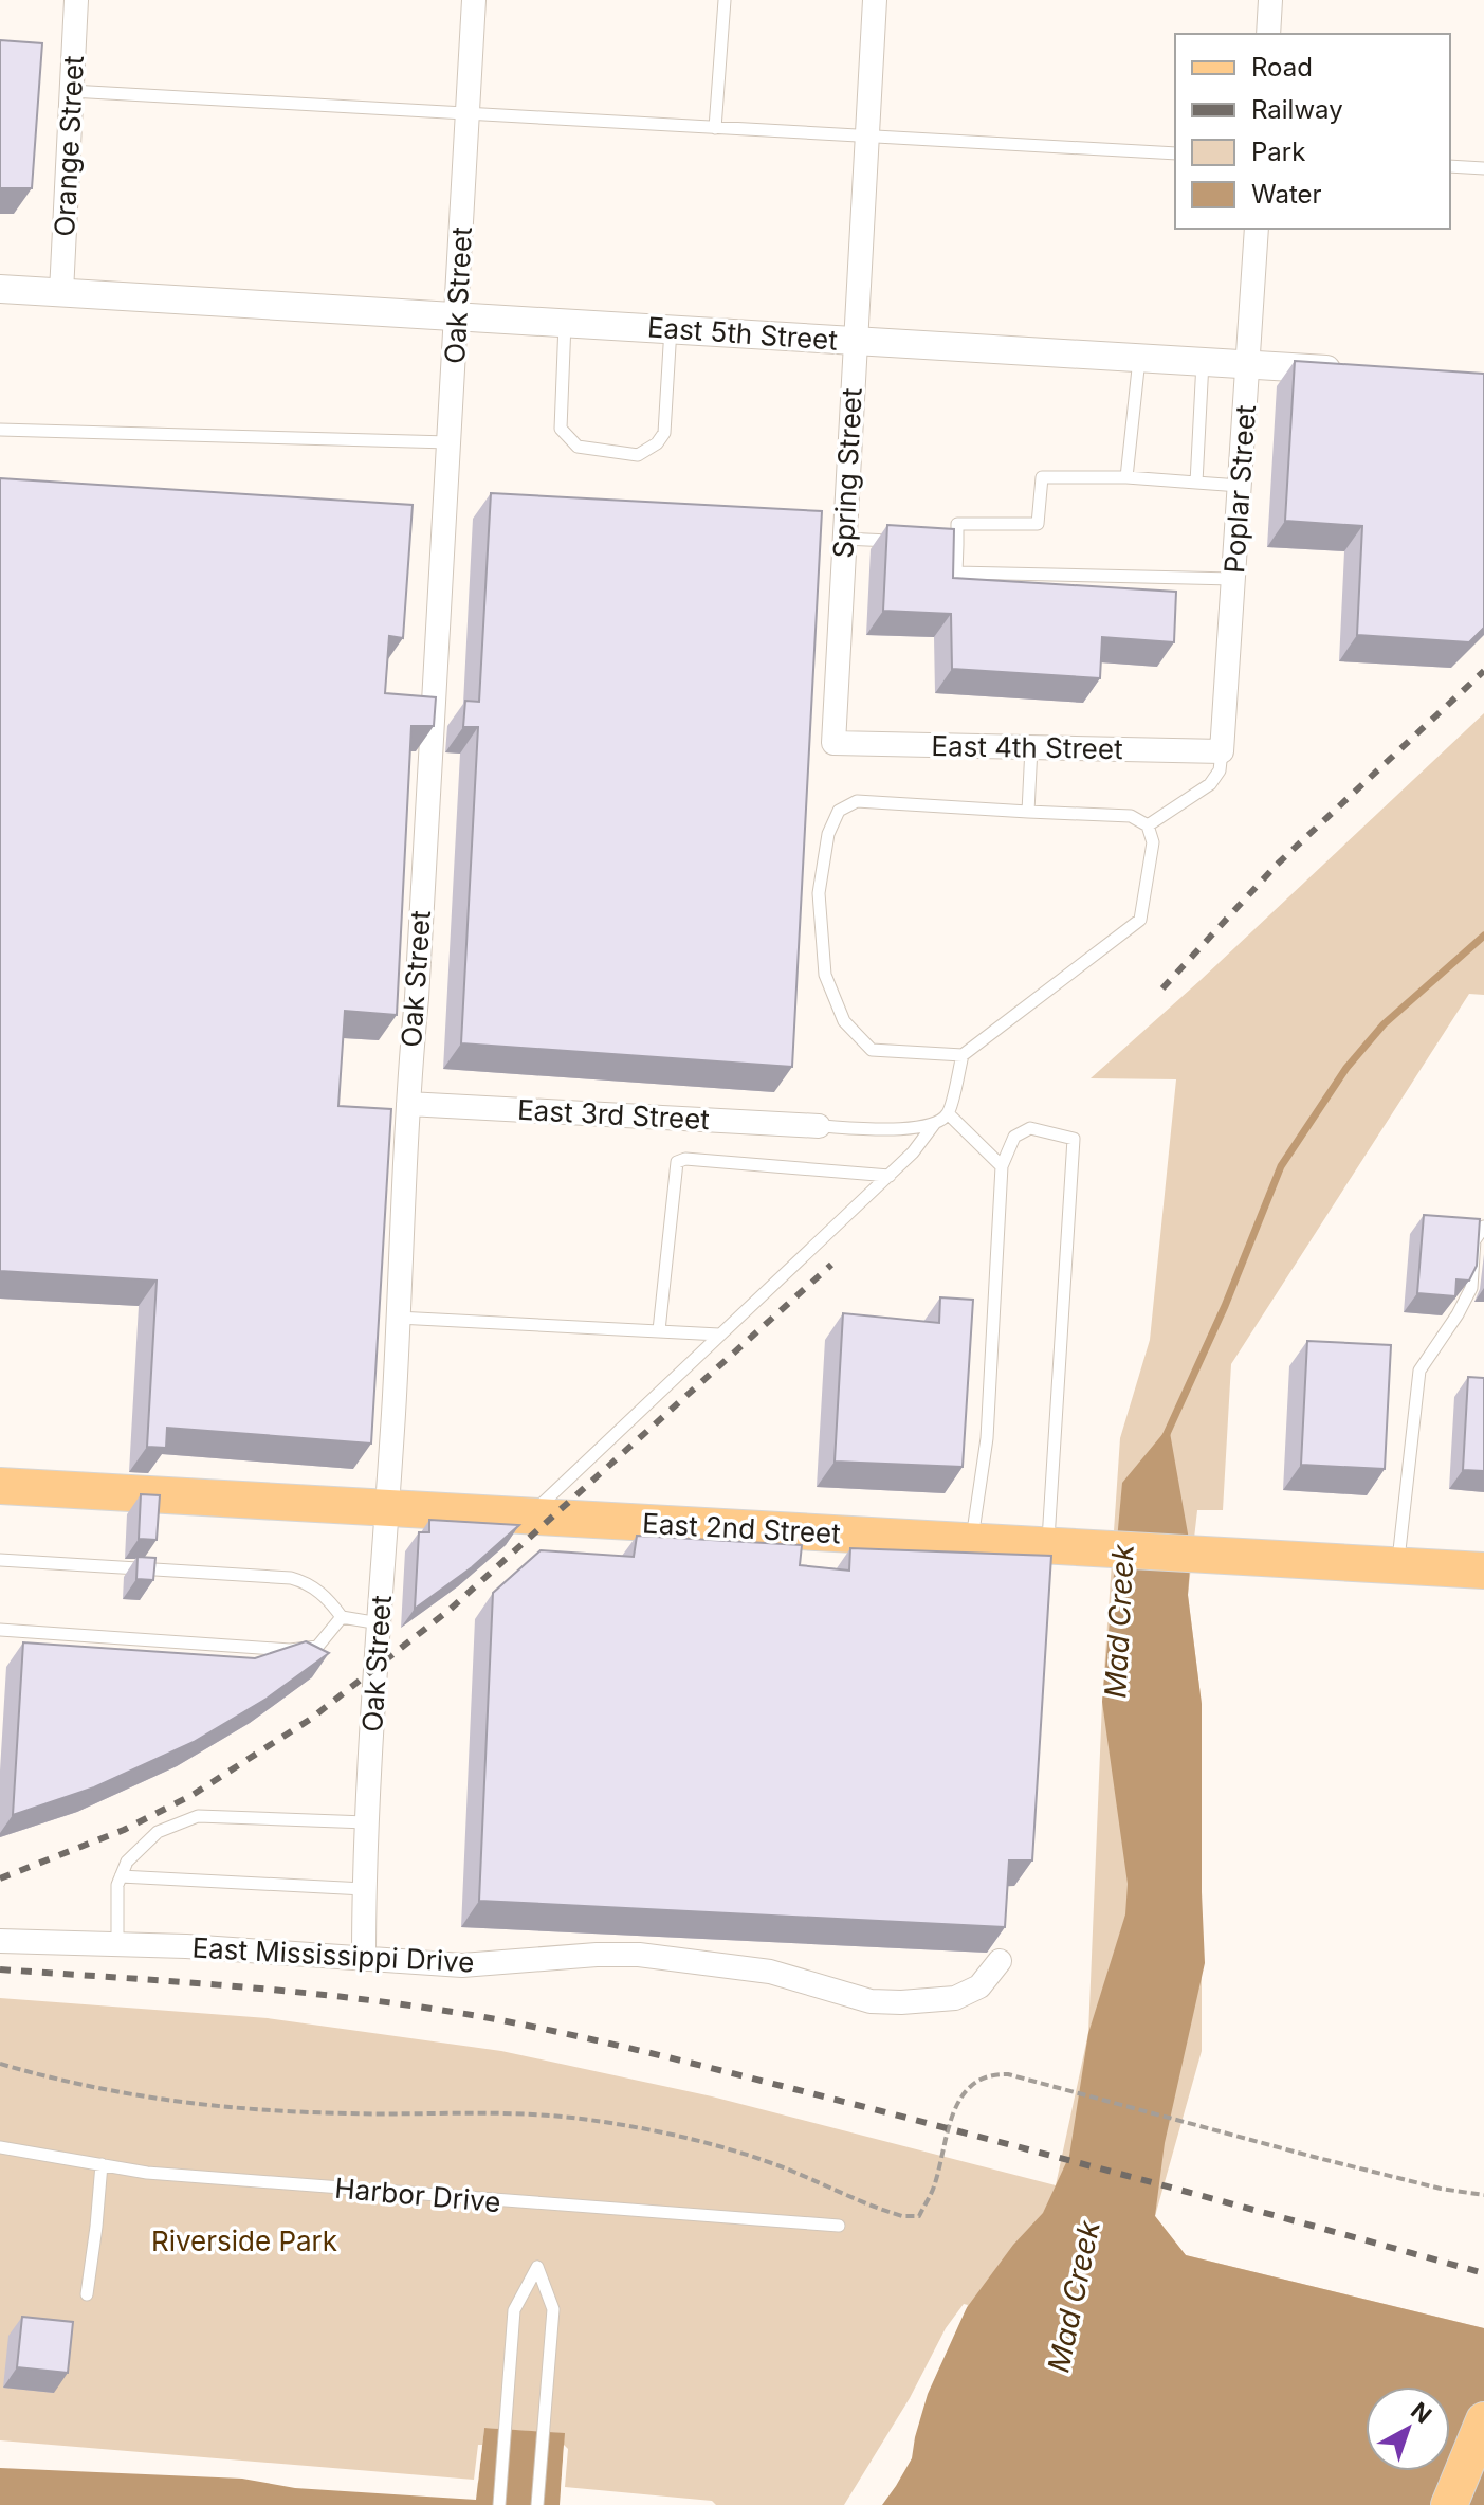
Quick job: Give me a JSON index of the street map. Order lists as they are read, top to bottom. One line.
{"streets":{"main road":["East 2nd Street"],"street":["Orange Street","Oak Street","East 5th Street","Spring Street","Poplar Street","East 4th Street","East 3rd Street","East Mississippi Drive"],"lane":["Harbor Drive"]},"crossings":[["Orange Street","East 5th Street"],["Oak Street","East 5th Street"],["Oak Street","East 3rd Street"],["Oak Street","East 2nd Street"],["Oak Street","East Mississippi Drive"],["East 5th Street","Spring Street"],["East 5th Street","Poplar Street"],["Spring Street","East 4th Street"],["Poplar Street","East 4th Street"]],"water":["Mad Creek"],"parks":["Riverside Park"],"legend":["Road","Railway","Park","Water"],"north":"top right"}
